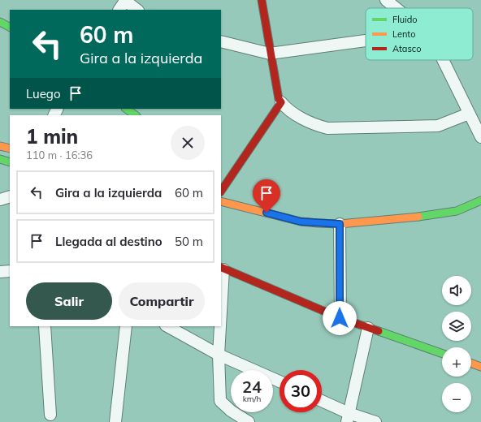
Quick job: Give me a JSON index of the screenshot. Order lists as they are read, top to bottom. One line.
{"legend":["Fluido","Lento","Atasco"],"page":{"turn":["60 m","Gira a la izquierda"],"then":"Luego","heading":["1 min","110 m · 16:36"],"list":[{"name":"Gira a la izquierda","value":"60 m"},{"name":"Llegada al destino","value":"50 m"}],"map_buttons":["+","−"],"buttons":["Salir","Compartir"],"speed":"24 km/h","limit":"30"}}
